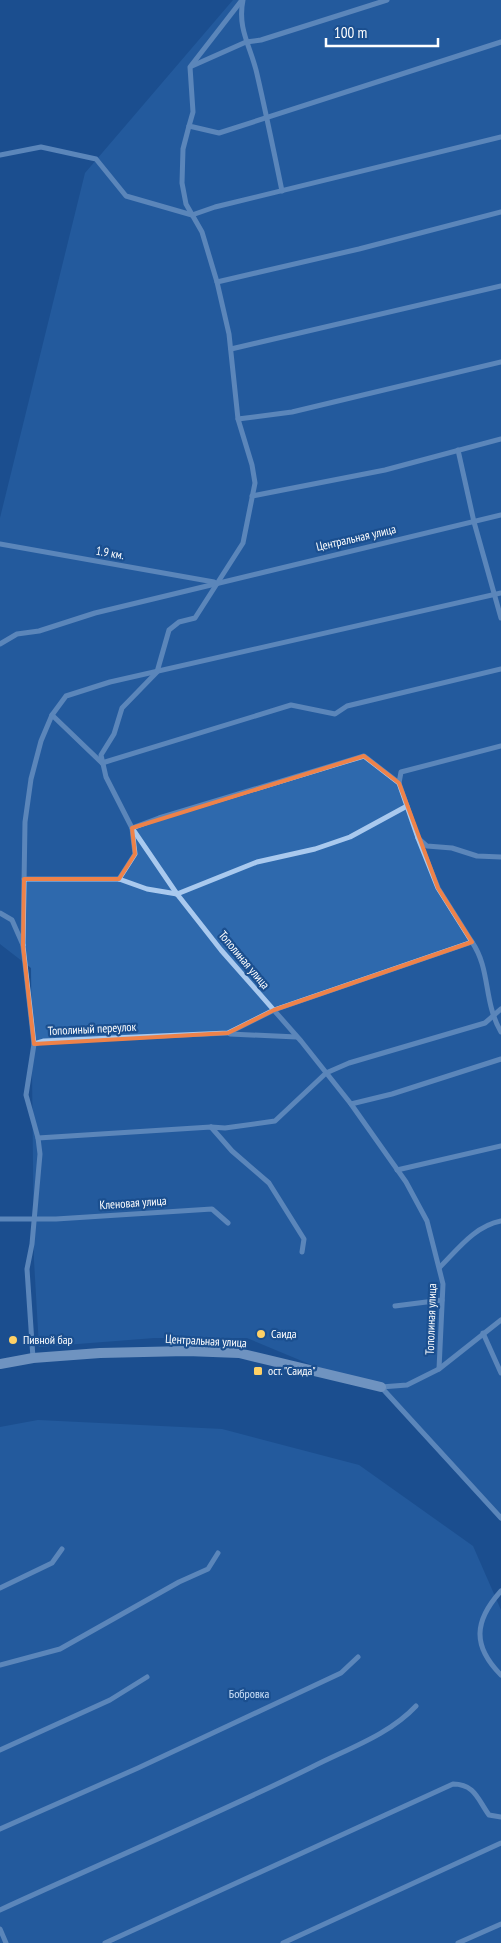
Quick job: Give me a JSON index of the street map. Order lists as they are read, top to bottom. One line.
{"streets":{"street":["Центральная улица","1.9 км.","Тополиная улица","Тополиный переулок","Кленовая улица"]},"crossings":[["Центральная улица","1.9 км."],["Тополиная улица","Тополиный переулок"]],"parks":["Бобровка"],"places":{"other":["Саида","Пивной бар"],"transit":["ост. \"Саида\""]},"scale_bar":"100 m"}
